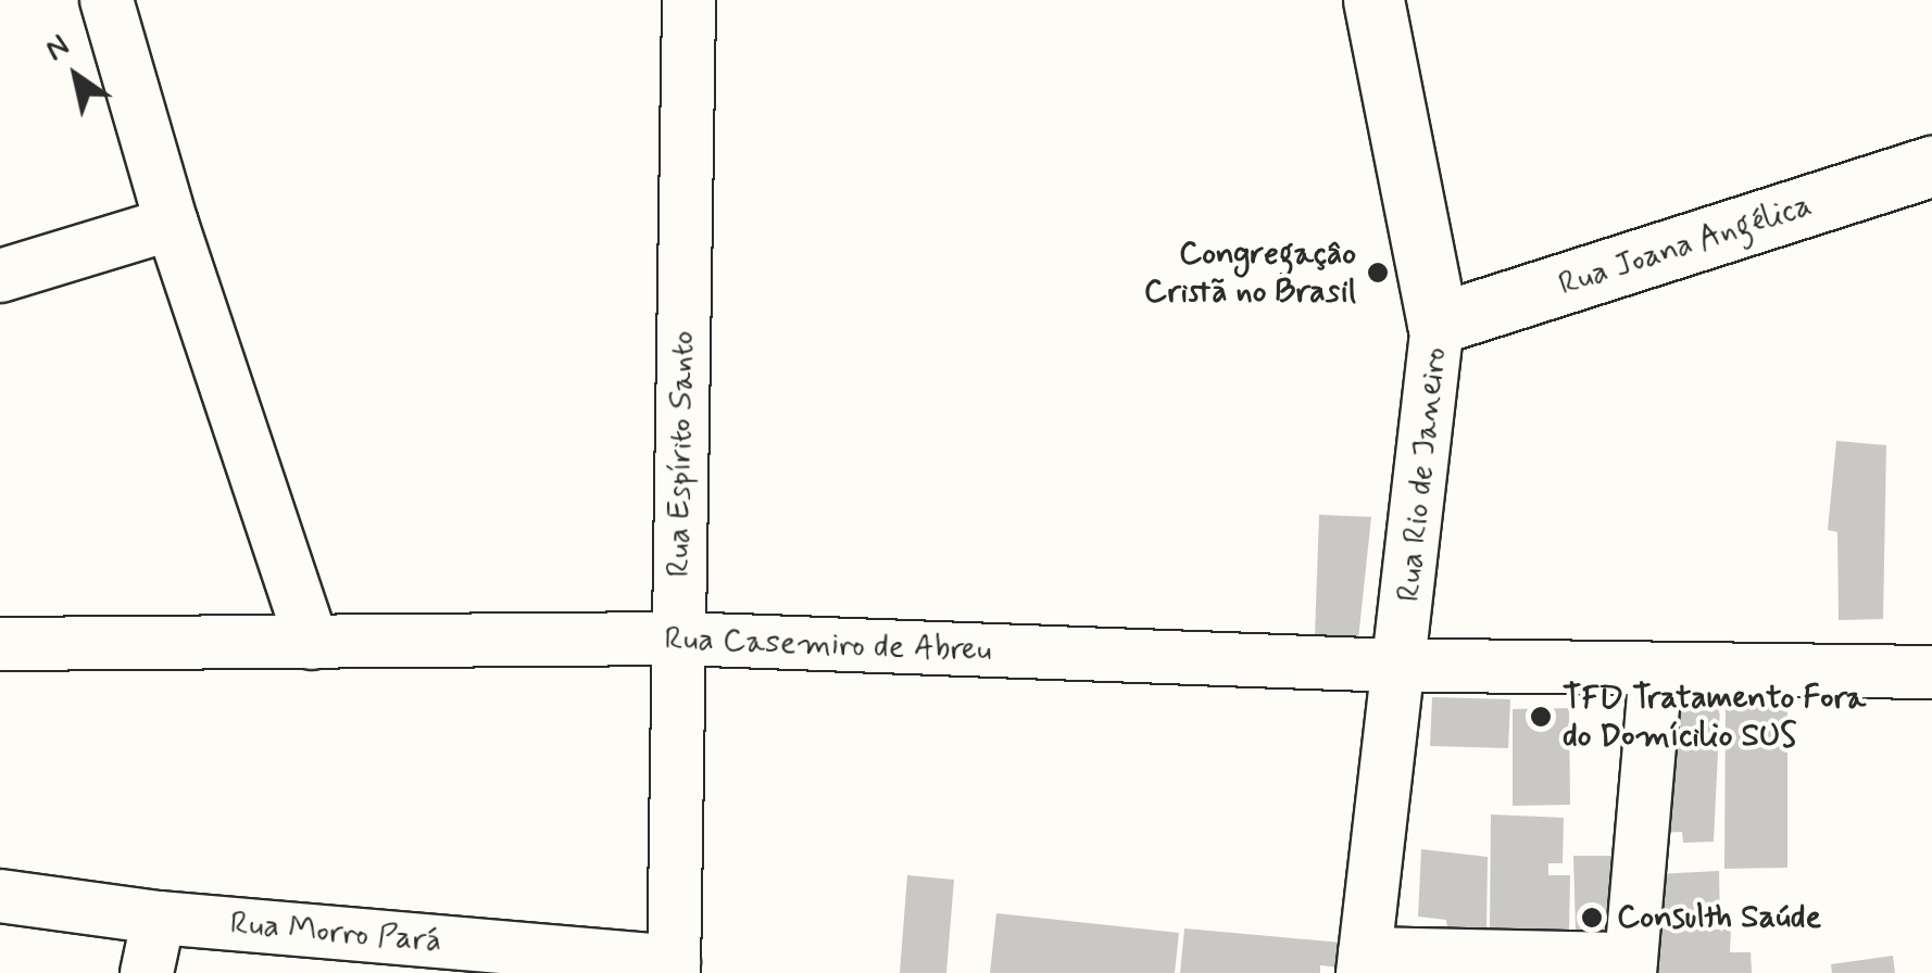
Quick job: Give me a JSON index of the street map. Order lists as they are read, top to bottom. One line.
{"streets":{"main road":["Rua Joana Angélica","Rua Rio de Janeiro"],"street":["Rua Espírito Santo","Rua Casemiro de Abreu","Rua Morro Pará"]},"crossings":[["Rua Joana Angélica","Rua Rio de Janeiro"],["Rua Espírito Santo","Rua Casemiro de Abreu"],["Rua Espírito Santo","Rua Morro Pará"],["Rua Rio de Janeiro","Rua Casemiro de Abreu"]],"places":["Congregaçâo Cristã no Brasil","TFD Tratamento Fora do Domícilio SUS","Consulth Saúde"],"north":"top left"}
